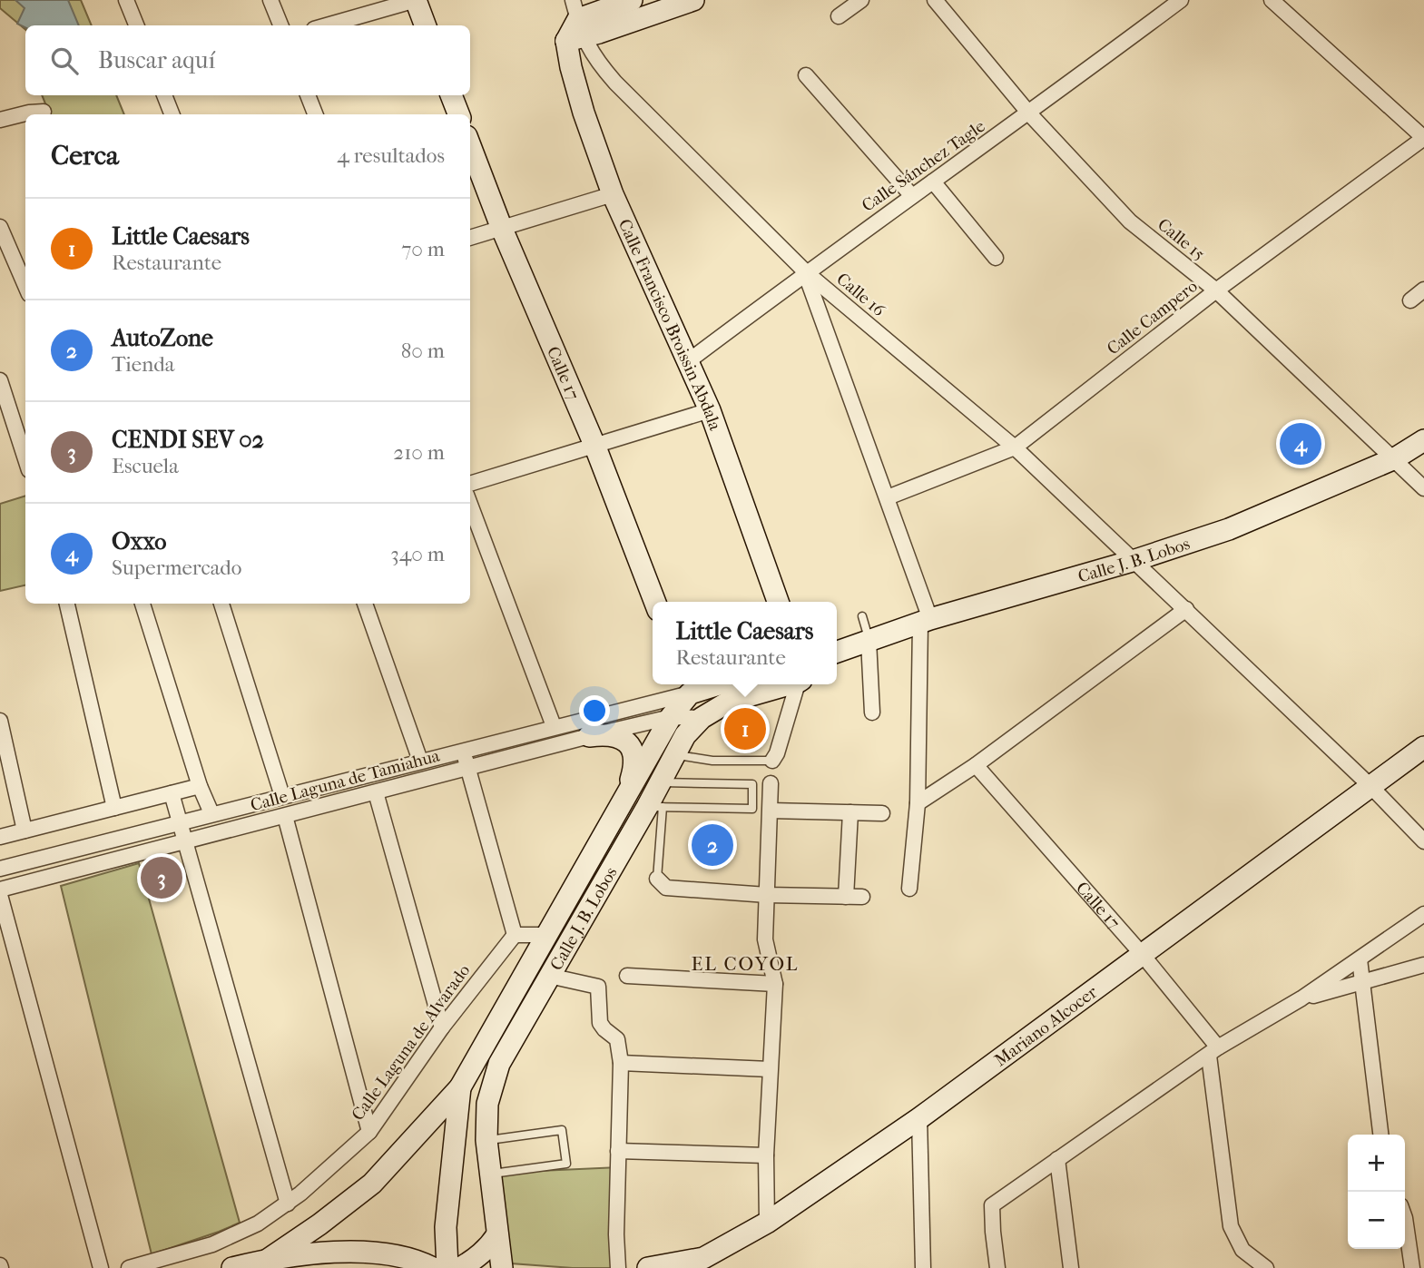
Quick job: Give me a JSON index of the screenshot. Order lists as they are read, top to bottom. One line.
{"streets":{"main road":["Calle Francisco Broissin Abdala","Calle 17","Calle J. B. Lobos","Mariano Alcocer"],"street":["Calle Sánchez Tagle","Calle 15","Calle 16","Calle Campero","Calle Laguna de Tamiahua","Calle Laguna de Alvarado"]},"crossings":[["Calle Sánchez Tagle","Calle 15"],["Calle Sánchez Tagle","Calle 16"],["Calle Sánchez Tagle","Calle Francisco Broissin Abdala"],["Calle 15","Calle Campero"],["Calle 15","Calle J. B. Lobos"],["Calle 16","Calle Campero"],["Calle 16","Calle Francisco Broissin Abdala"],["Calle 16","Calle J. B. Lobos"],["Calle 16","Mariano Alcocer"],["Calle 17","Mariano Alcocer"],["Calle J. B. Lobos","Calle Laguna de Tamiahua"]],"districts":["EL COYOL"],"page":{"search":"Buscar aquí","heading":["Cerca","4 resultados"],"list":[{"mark":"1","name":"Little Caesars","note":"Restaurante","value":"70 m"},{"mark":"2","name":"AutoZone","note":"Tienda","value":"80 m"},{"mark":"3","name":"CENDI SEV 02","note":"Escuela","value":"210 m"},{"mark":"4","name":"Oxxo","note":"Supermercado","value":"340 m"}],"pins":["4","1","2","3"],"popup":["Little Caesars","Restaurante"],"map_buttons":["+","−"]}}
